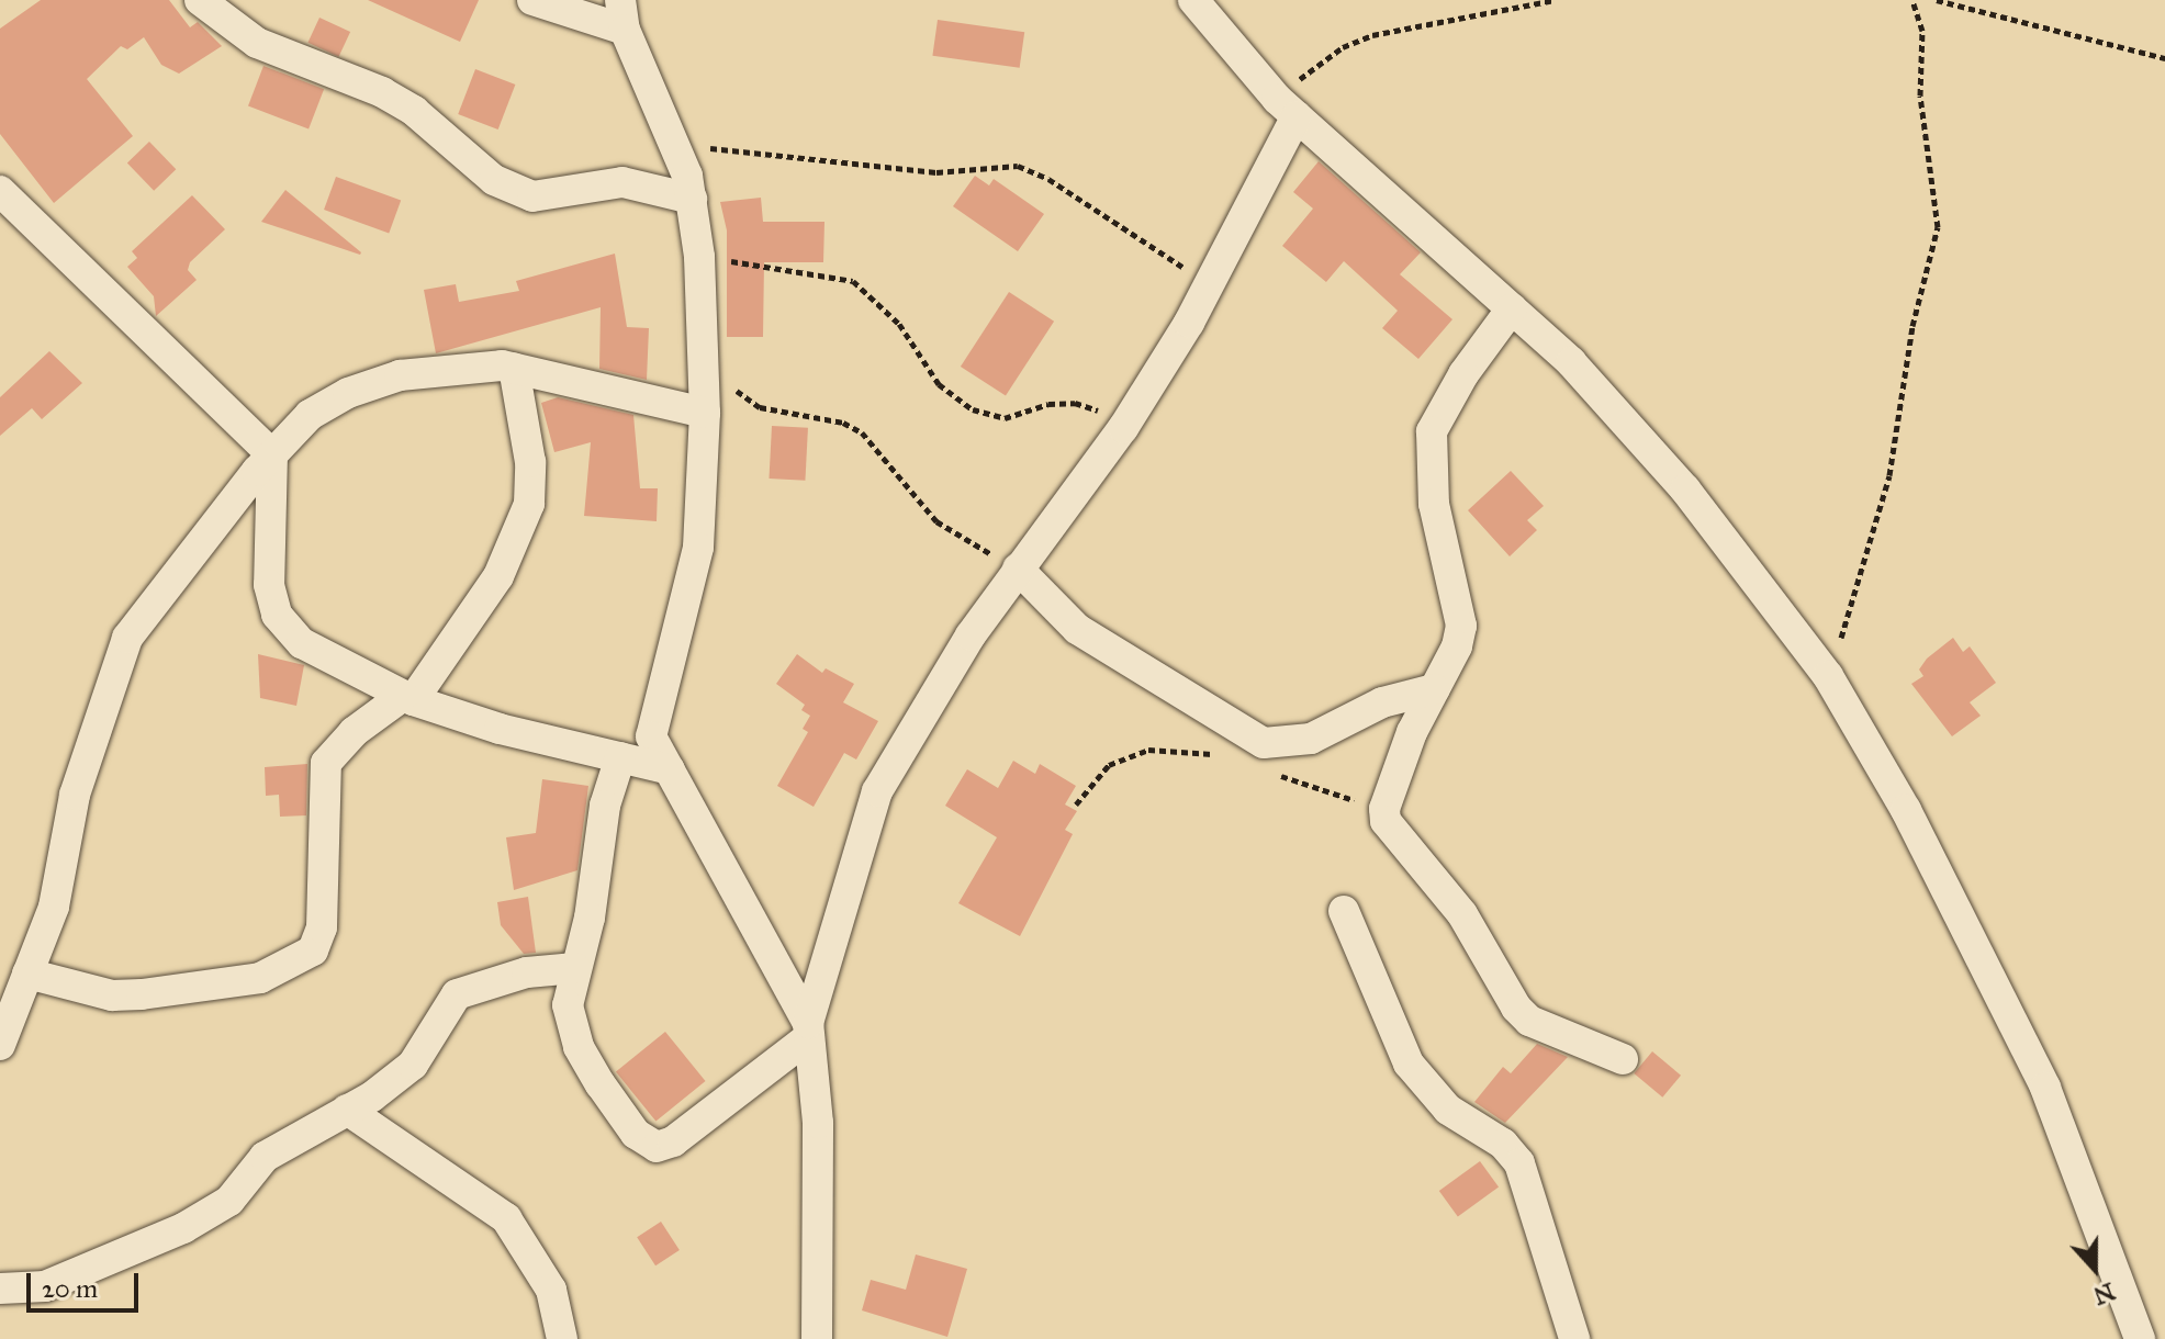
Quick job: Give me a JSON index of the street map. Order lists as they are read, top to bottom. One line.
{"scale_bar":"20 m","north":"bottom"}
